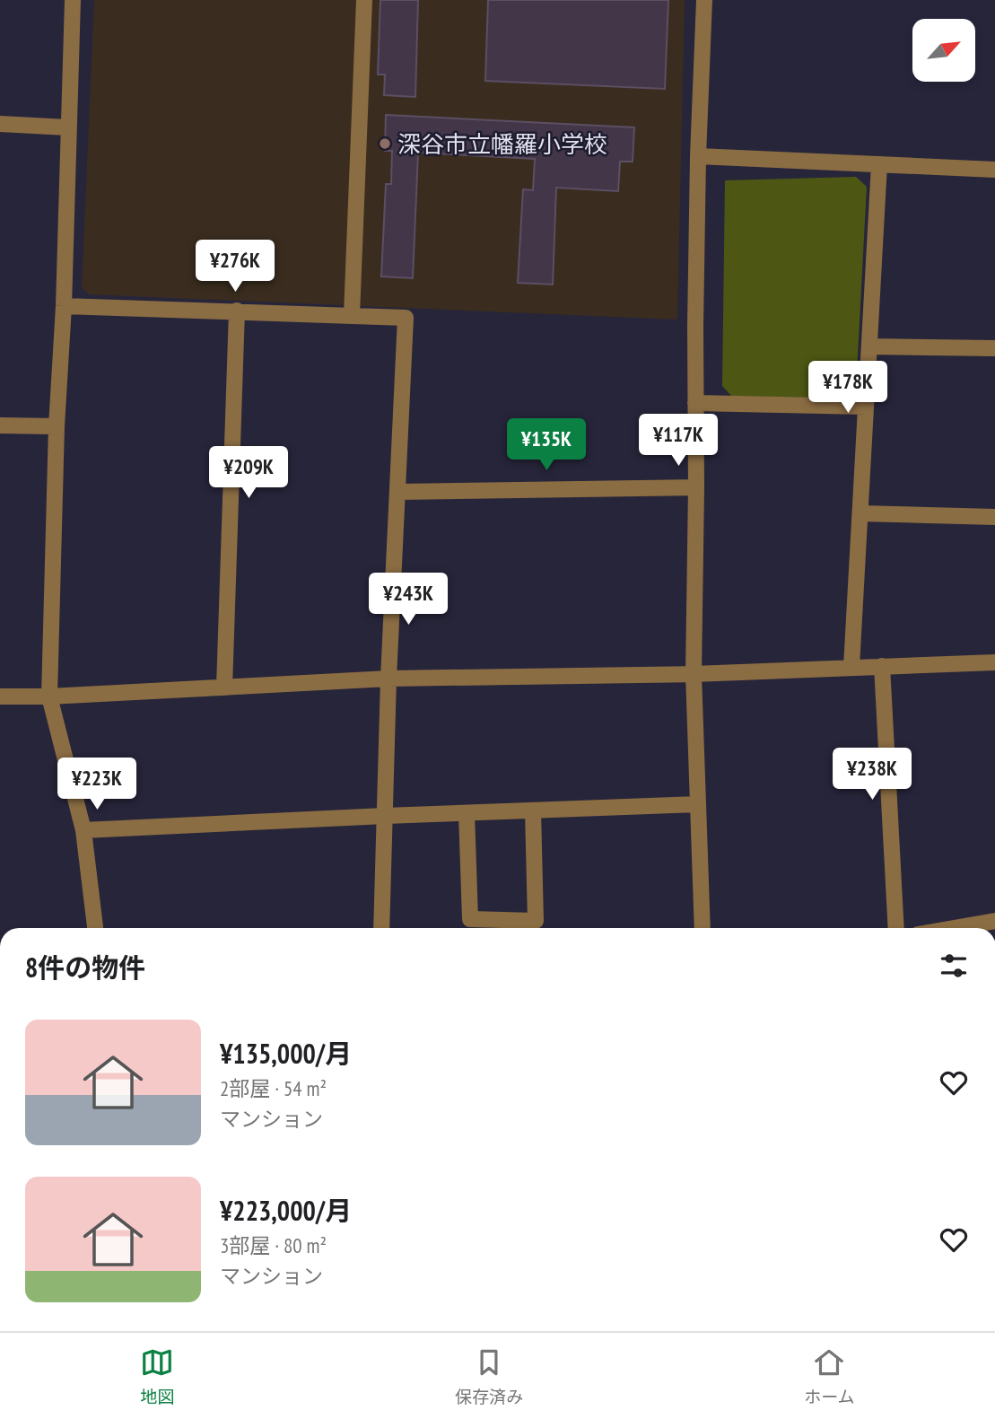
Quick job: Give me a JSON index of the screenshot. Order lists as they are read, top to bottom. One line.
{"places":["深谷市立幡羅小学校"],"north":"top right","page":{"price":["¥276K","¥178K","¥117K","¥135K","¥209K","¥243K","¥238K","¥223K"],"heading":"8件の物件","list":[{"name":"¥135,000/月","note":"2部屋 · 54 m² · マンション"},{"name":"¥223,000/月","note":"3部屋 · 80 m² · マンション"}],"tabs":["地図","保存済み","ホーム"]}}
